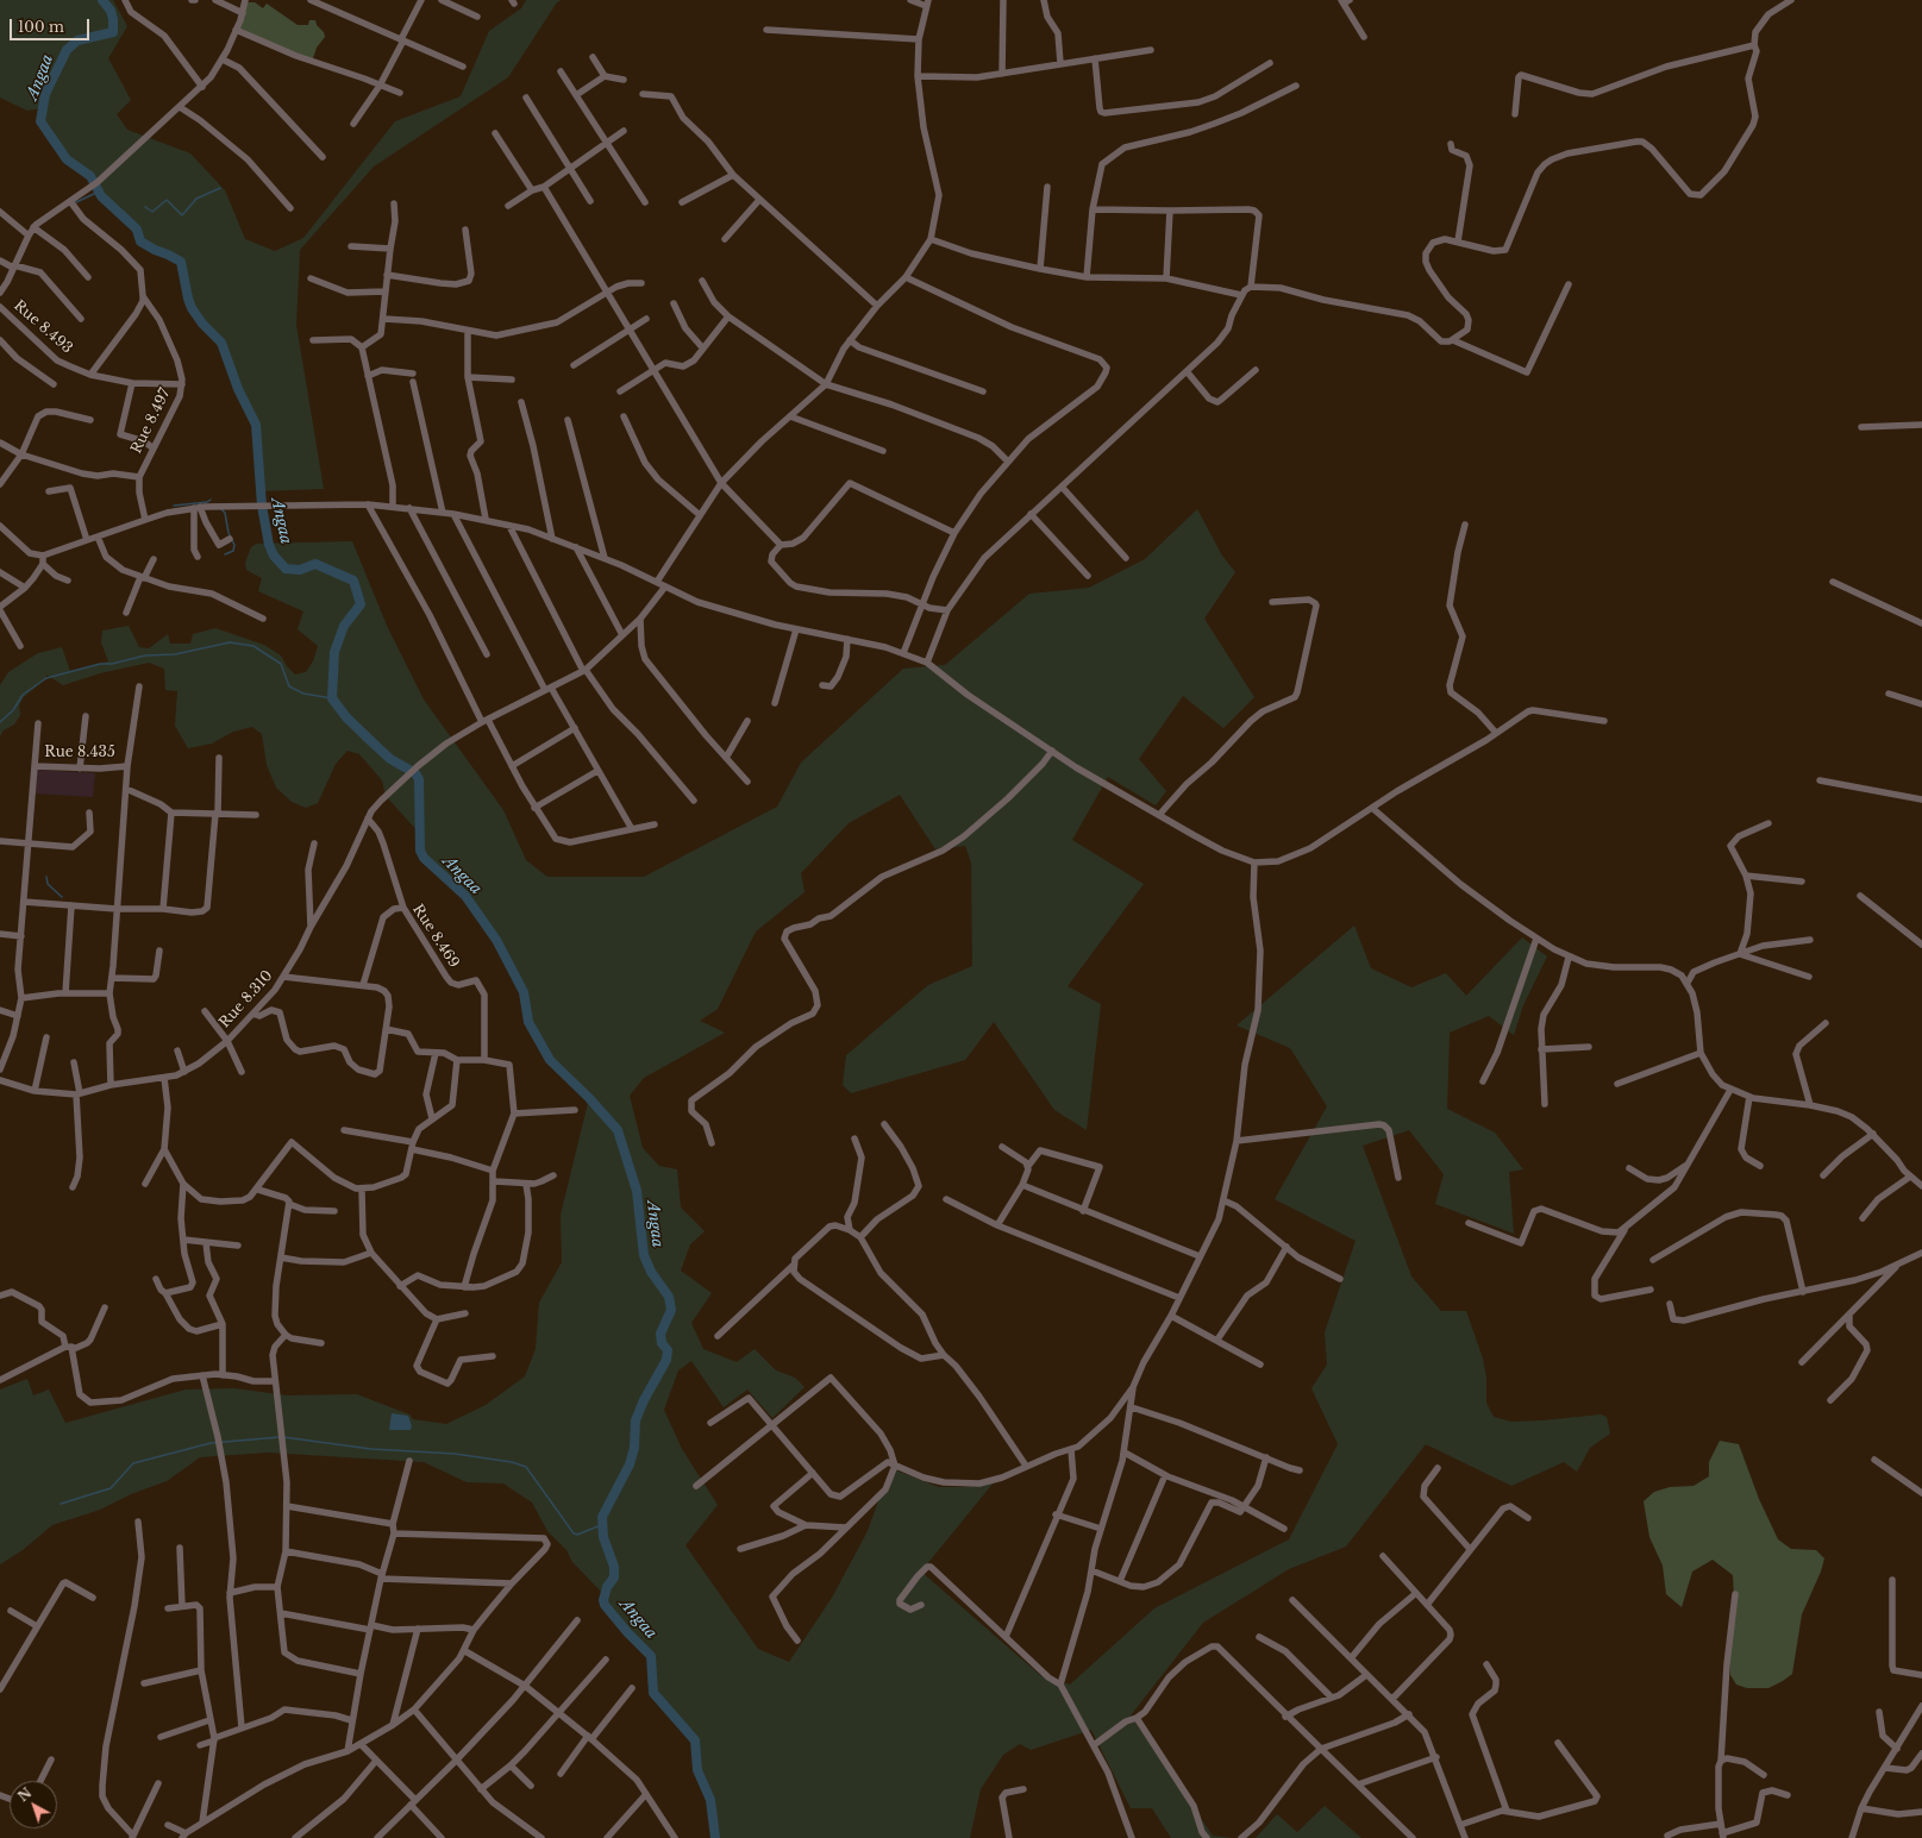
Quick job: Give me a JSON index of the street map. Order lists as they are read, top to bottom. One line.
{"streets":{"street":["Rue 8.493","Rue 8.497","Rue 8.435","Rue 8.469","Rue 8.310"]},"crossings":[["Rue 8.493","Rue 8.497"],["Rue 8.435","Rue 8.310"]],"water":["Angaa"],"scale_bar":"100 m","north":"top left"}
